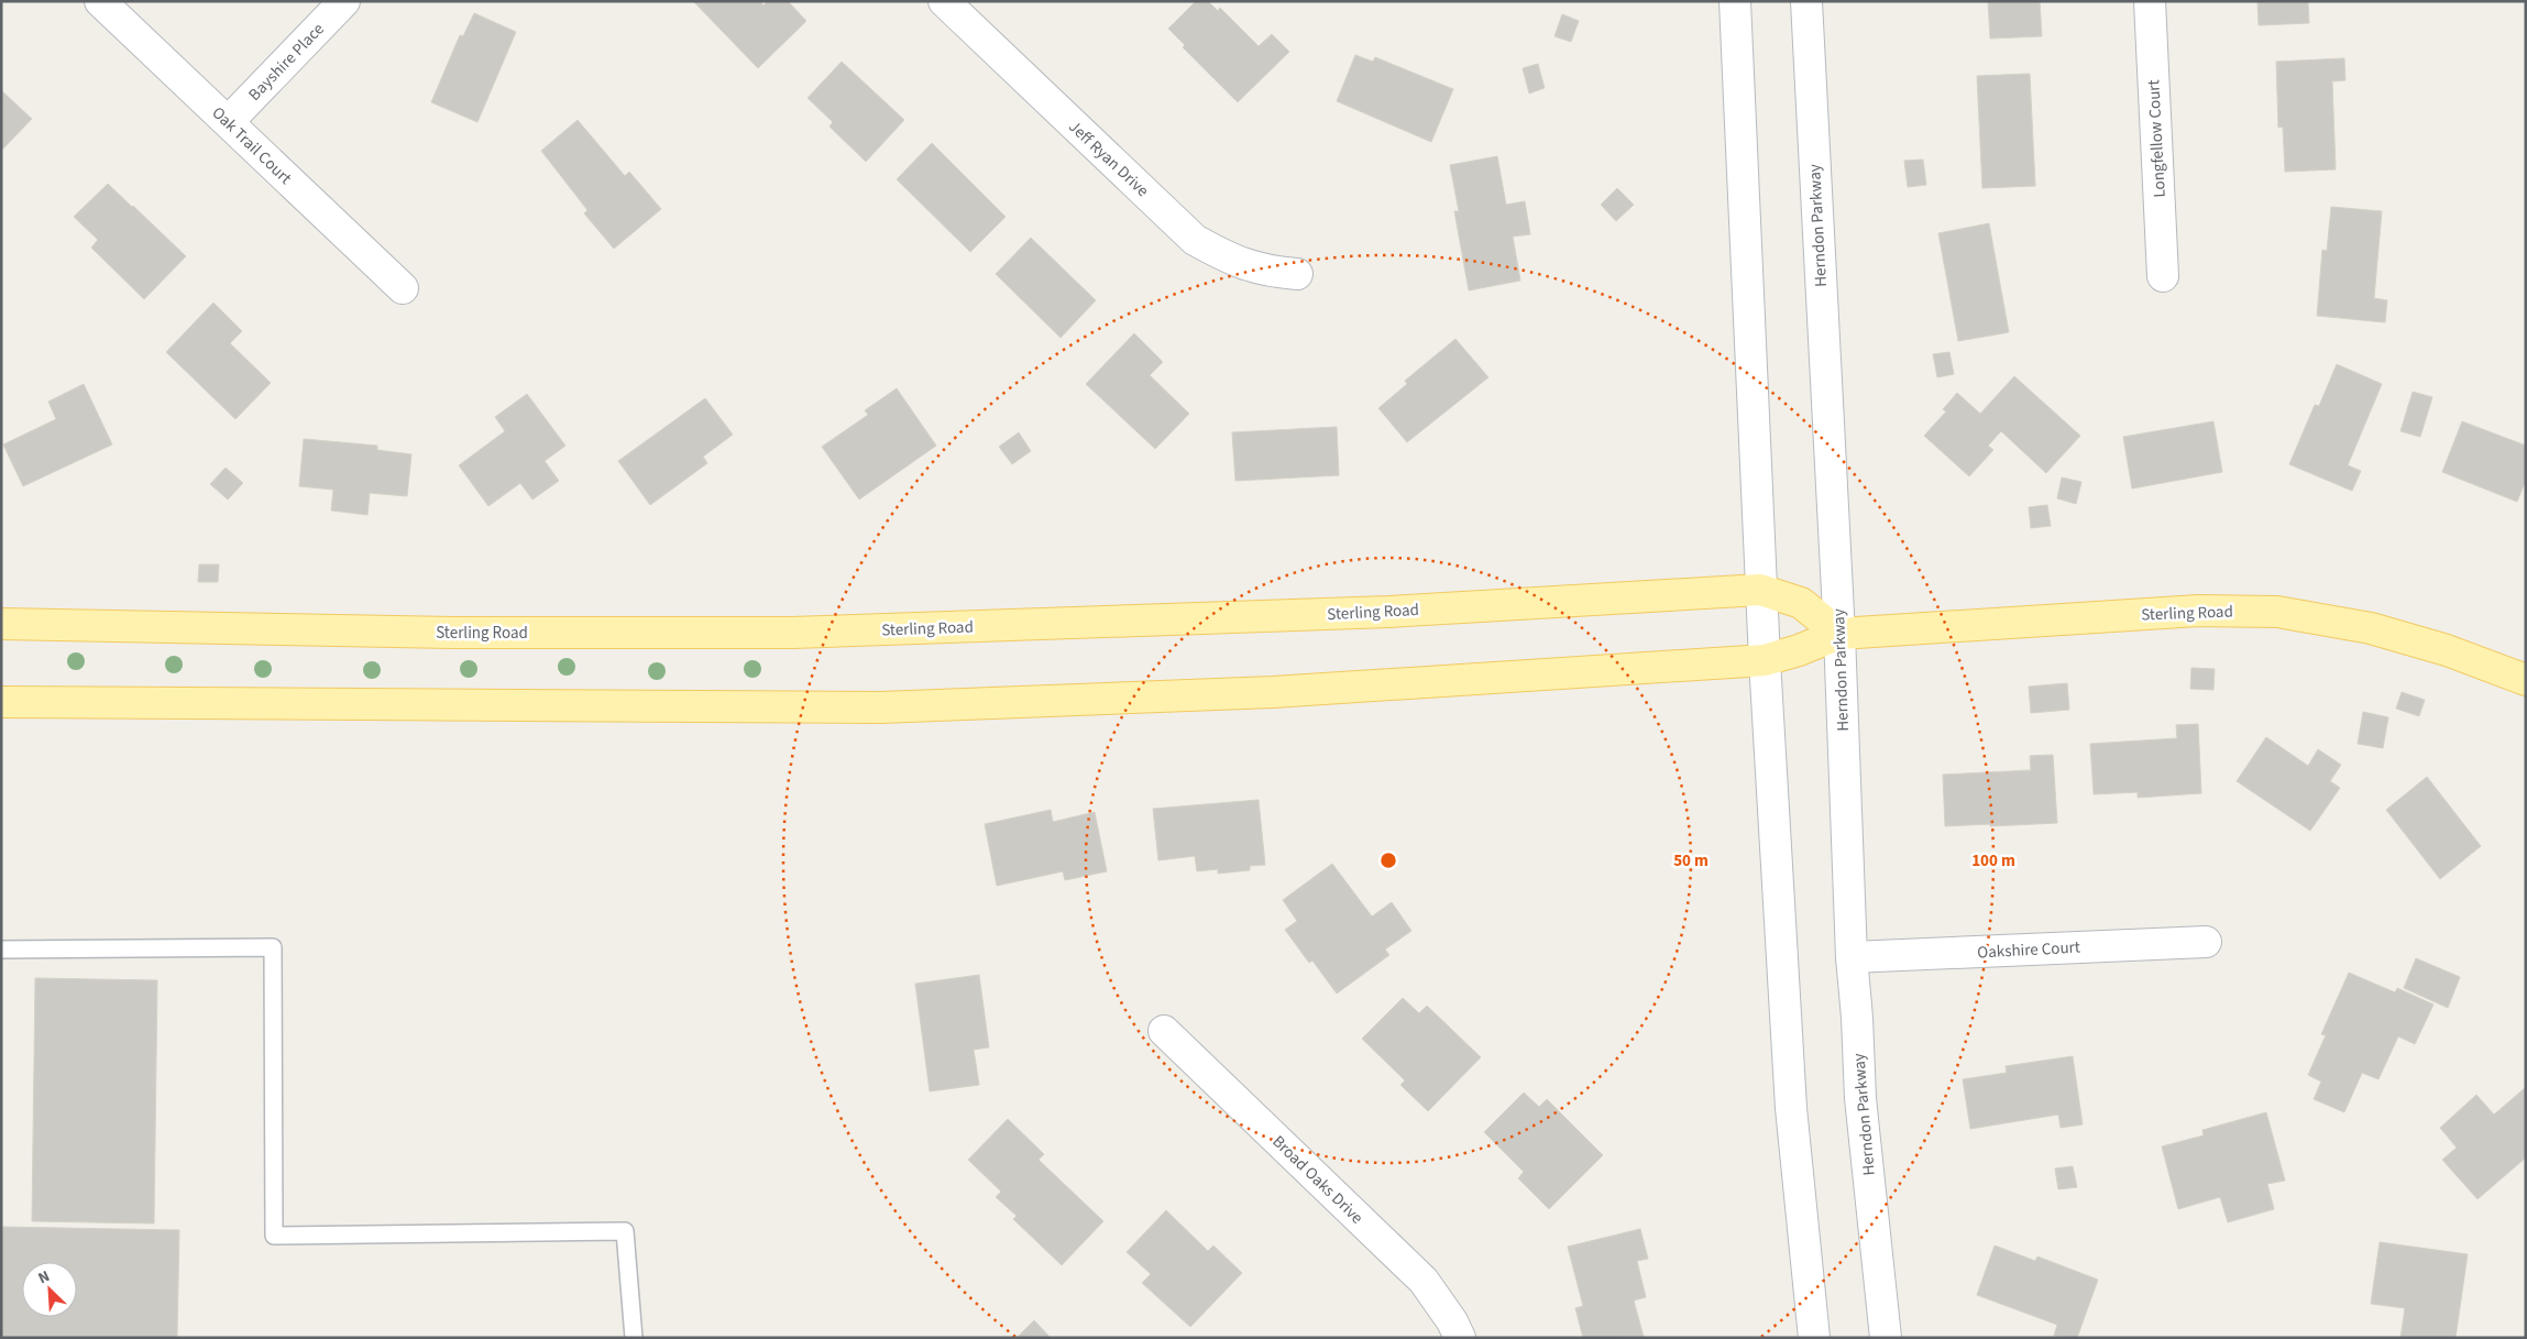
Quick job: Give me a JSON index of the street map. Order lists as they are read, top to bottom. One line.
{"streets":{"main road":["Bayshire Place","Longfellow Court","Oak Trail Court","Jeff Ryan Drive","Herndon Parkway","Sterling Road","Oakshire Court","Broad Oaks Drive"]},"crossings":[["Bayshire Place","Oak Trail Court"],["Herndon Parkway","Sterling Road"],["Herndon Parkway","Oakshire Court"]],"north":"top left","rings":["50 m","100 m"]}
